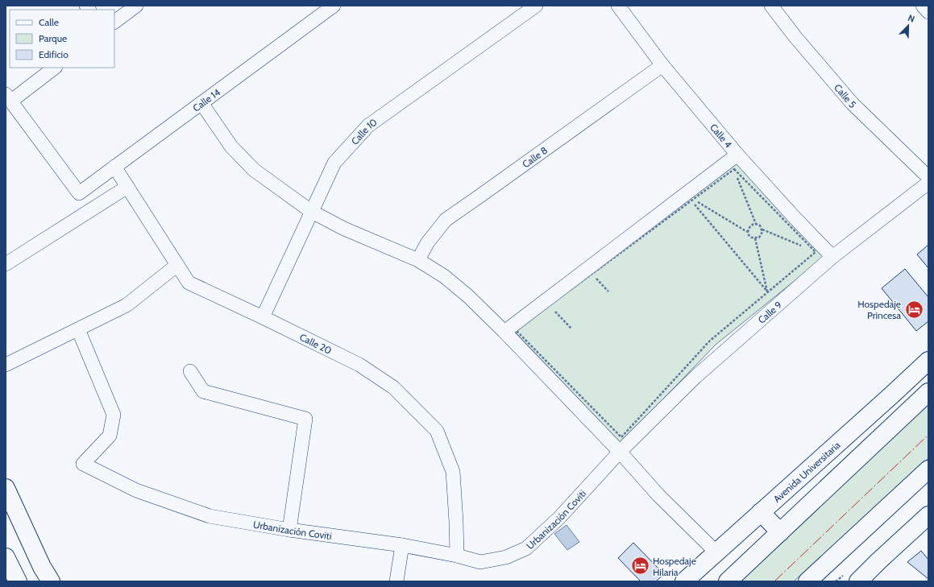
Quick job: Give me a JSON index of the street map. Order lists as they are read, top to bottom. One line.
{"streets":{"street":["Calle 5","Calle 14","Calle 10","Calle 4","Calle 8","Calle 9","Calle 20","Avenida Universitaria","Urbanización Coviti"]},"crossings":[["Calle 14","Calle 20"],["Calle 10","Calle 20"],["Calle 4","Calle 8"],["Calle 4","Calle 9"],["Calle 9","Urbanización Coviti"],["Calle 20","Urbanización Coviti"]],"places":{"hotel":["Hospedaje Princesa","Hospedaje Hilaria"]},"legend":["Calle","Parque","Edificio"],"north":"top right"}
